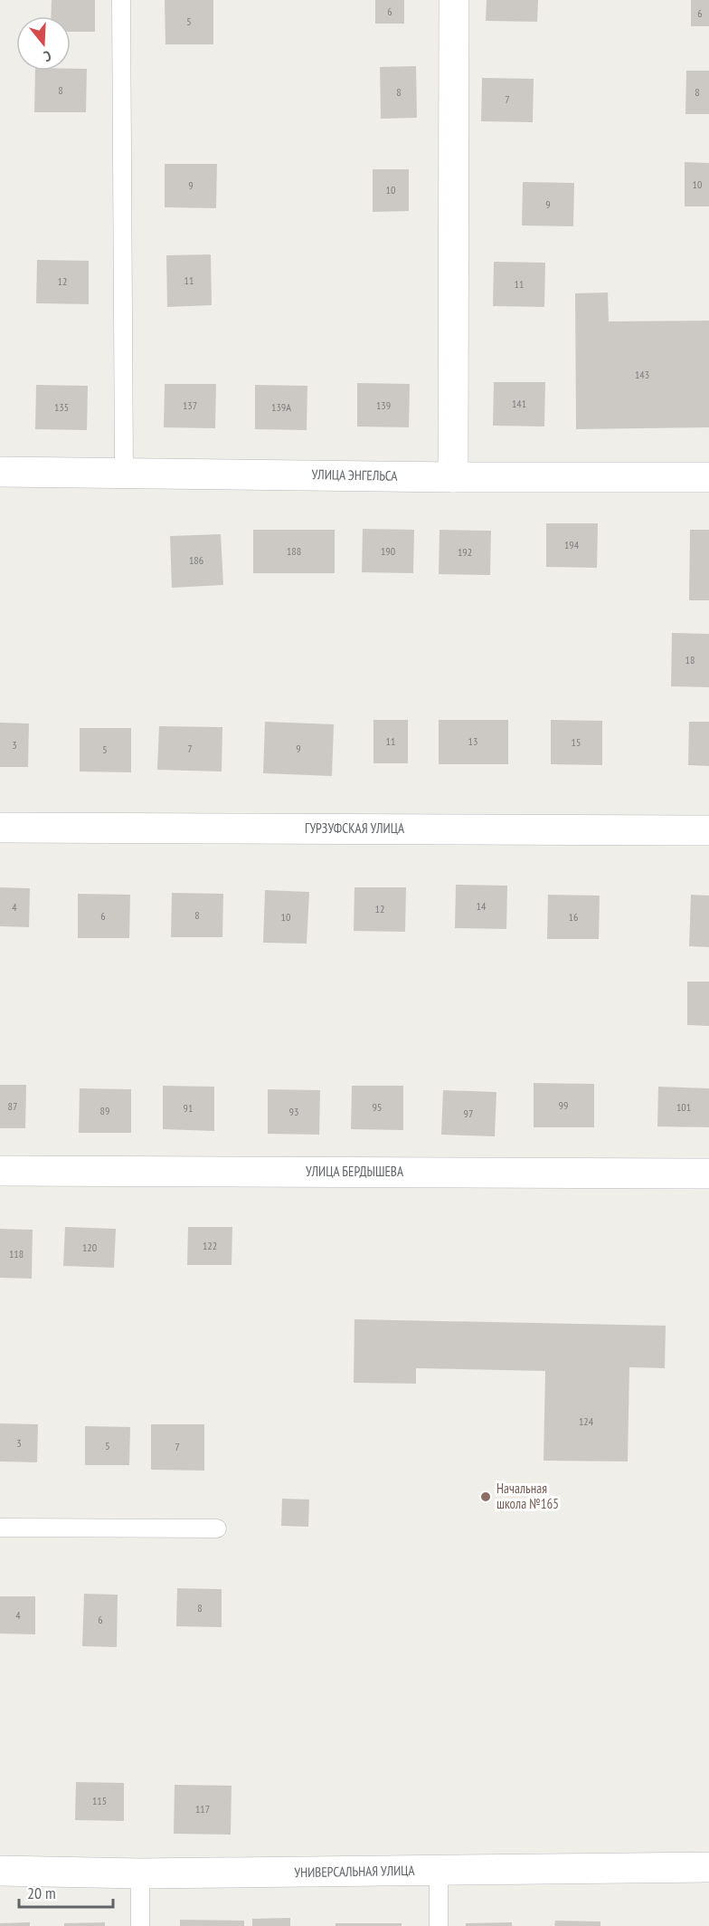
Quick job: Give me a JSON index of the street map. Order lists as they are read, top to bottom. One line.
{"streets":{"street":["УЛИЦА ЭНГЕЛЬСА","ГУРЗУФСКАЯ УЛИЦА","УЛИЦА БЕРДЫШЕВА","УНИВЕРСАЛЬНАЯ УЛИЦА"]},"places":["Начальная школа №165"],"house_numbers":["6","6","5","8","8","8","7","10","9","10","9","11","12","11","143","141","137","139","135","139А","194","188","190","192","186","18","11","13","15","3","7","9","5","14","4","12","8","6","10","16","99","87","95","101","91","89","93","97","122","120","118","124","3","5","7","8","4","6","115","117"],"scale_bar":"20 m","north":"bottom"}
